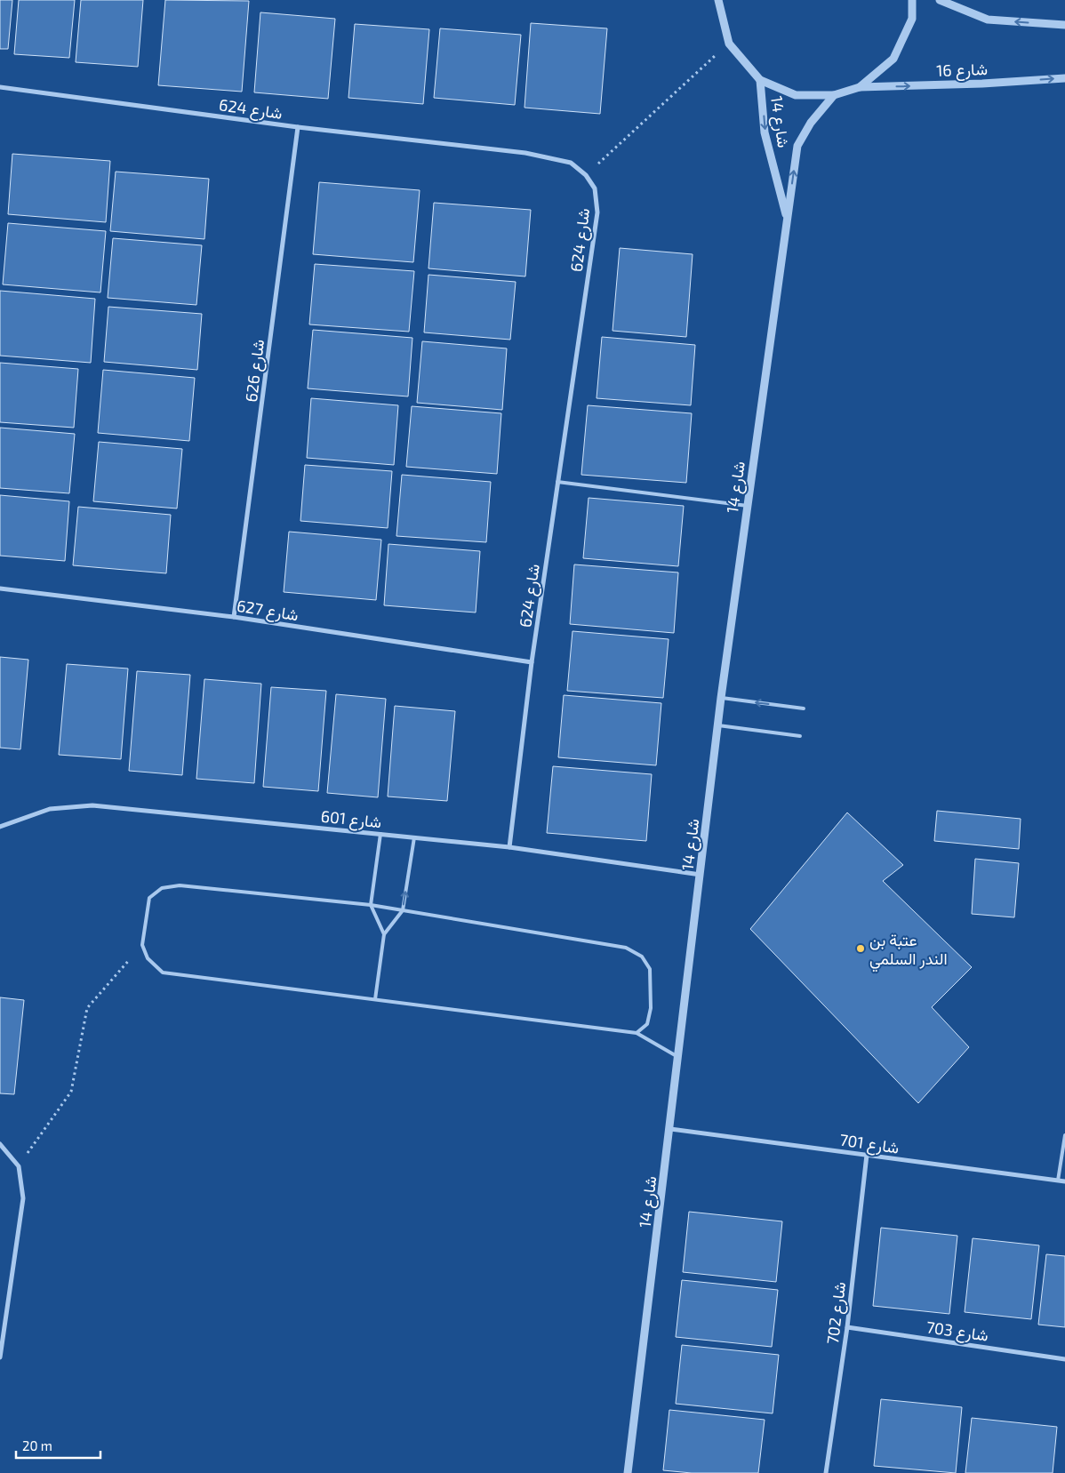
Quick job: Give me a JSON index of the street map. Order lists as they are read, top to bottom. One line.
{"streets":{"street":["شارع 16","شارع 624","شارع 14","شارع 626","شارع 627","شارع 601","شارع 701","شارع 702","شارع 703"]},"crossings":[["شارع 624","شارع 626"],["شارع 624","شارع 627"],["شارع 624","شارع 601"],["شارع 14","شارع 601"],["شارع 14","شارع 701"],["شارع 626","شارع 627"],["شارع 701","شارع 702"],["شارع 702","شارع 703"]],"places":["عتبة بن الندر السلمي"],"scale_bar":"20 m"}
